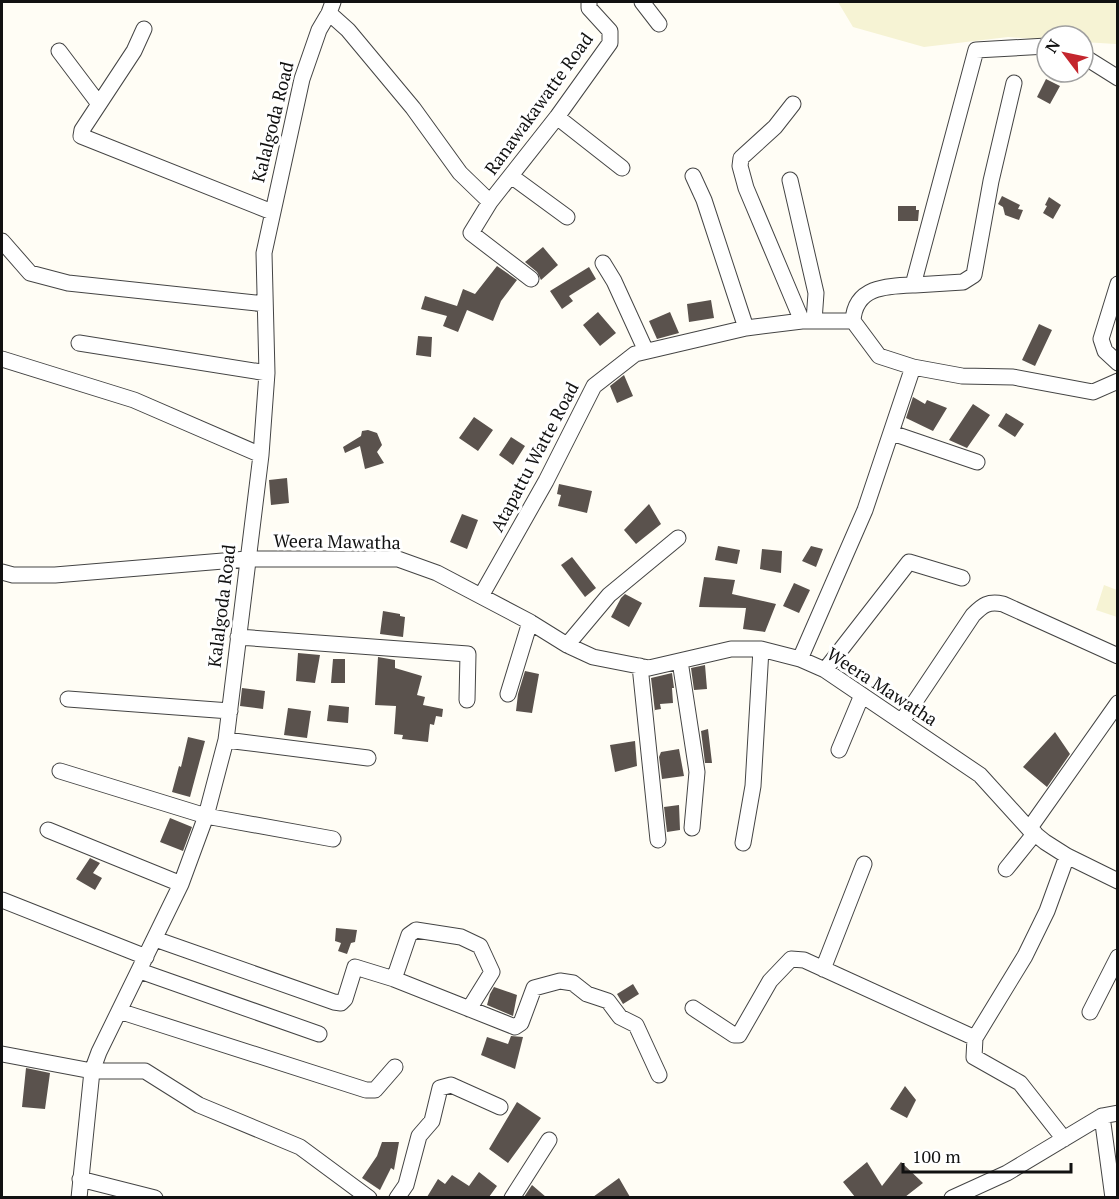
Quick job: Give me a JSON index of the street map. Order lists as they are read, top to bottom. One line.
{"streets":{"street":["Ranawakawatte Road","Kalalgoda Road","Atapattu Watte Road","Weera Mawatha"]},"crossings":[["Ranawakawatte Road","Kalalgoda Road"],["Kalalgoda Road","Weera Mawatha"],["Atapattu Watte Road","Weera Mawatha"]],"scale_bar":"100 m","north":"top left"}
